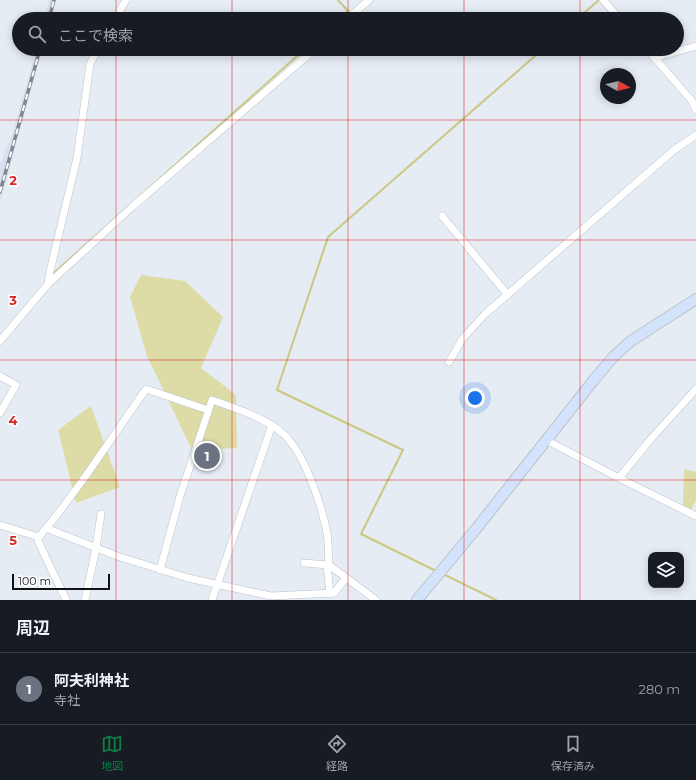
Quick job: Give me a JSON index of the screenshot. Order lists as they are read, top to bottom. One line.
{"scale_bar":"100 m","north":"right","page":{"search":"ここで検索","pins":"1","scale":"100 m","heading":"周辺","list":[{"mark":"1","name":"阿夫利神社","note":"寺社","value":"280 m"}],"nav":["地図","経路","保存済み"]},"grid":{"rows":["2","3","4","5"]}}
